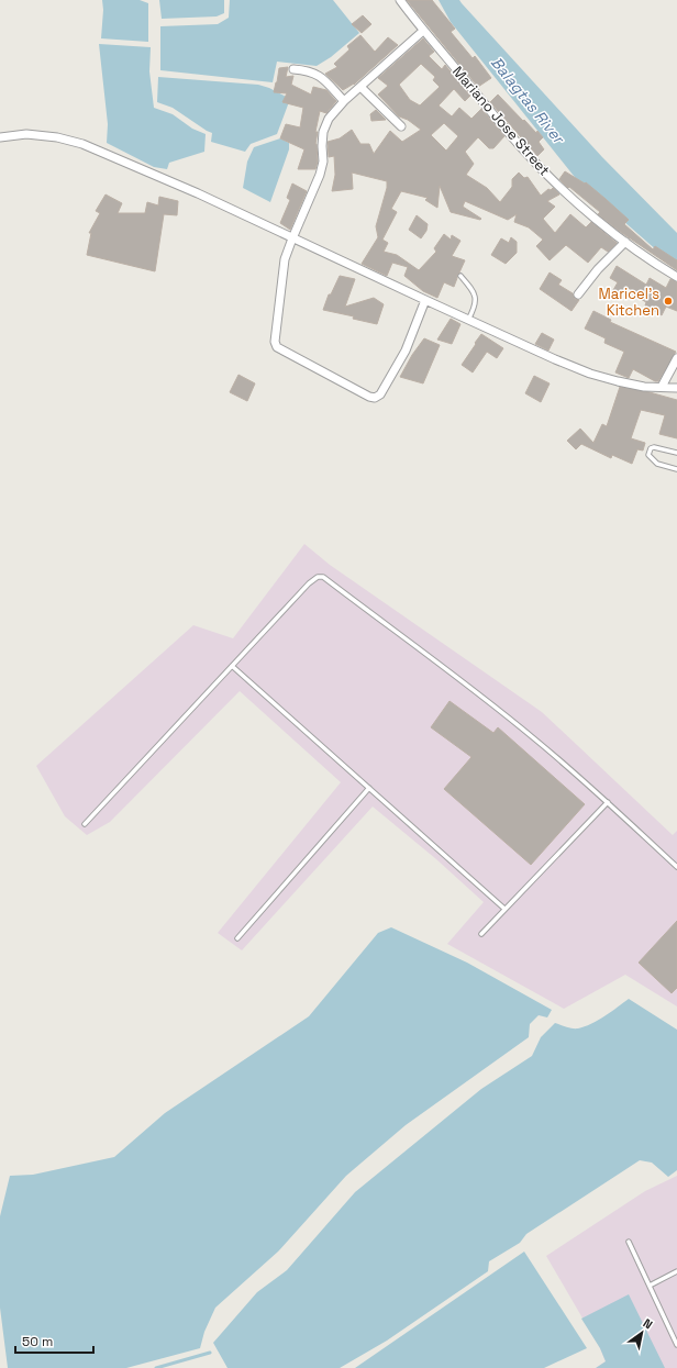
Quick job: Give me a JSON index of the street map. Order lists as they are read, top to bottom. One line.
{"streets":{"street":["Mariano Jose Street"]},"water":["Balagtas River"],"places":["Maricel's Kitchen"],"scale_bar":"50 m","north":"top right"}
